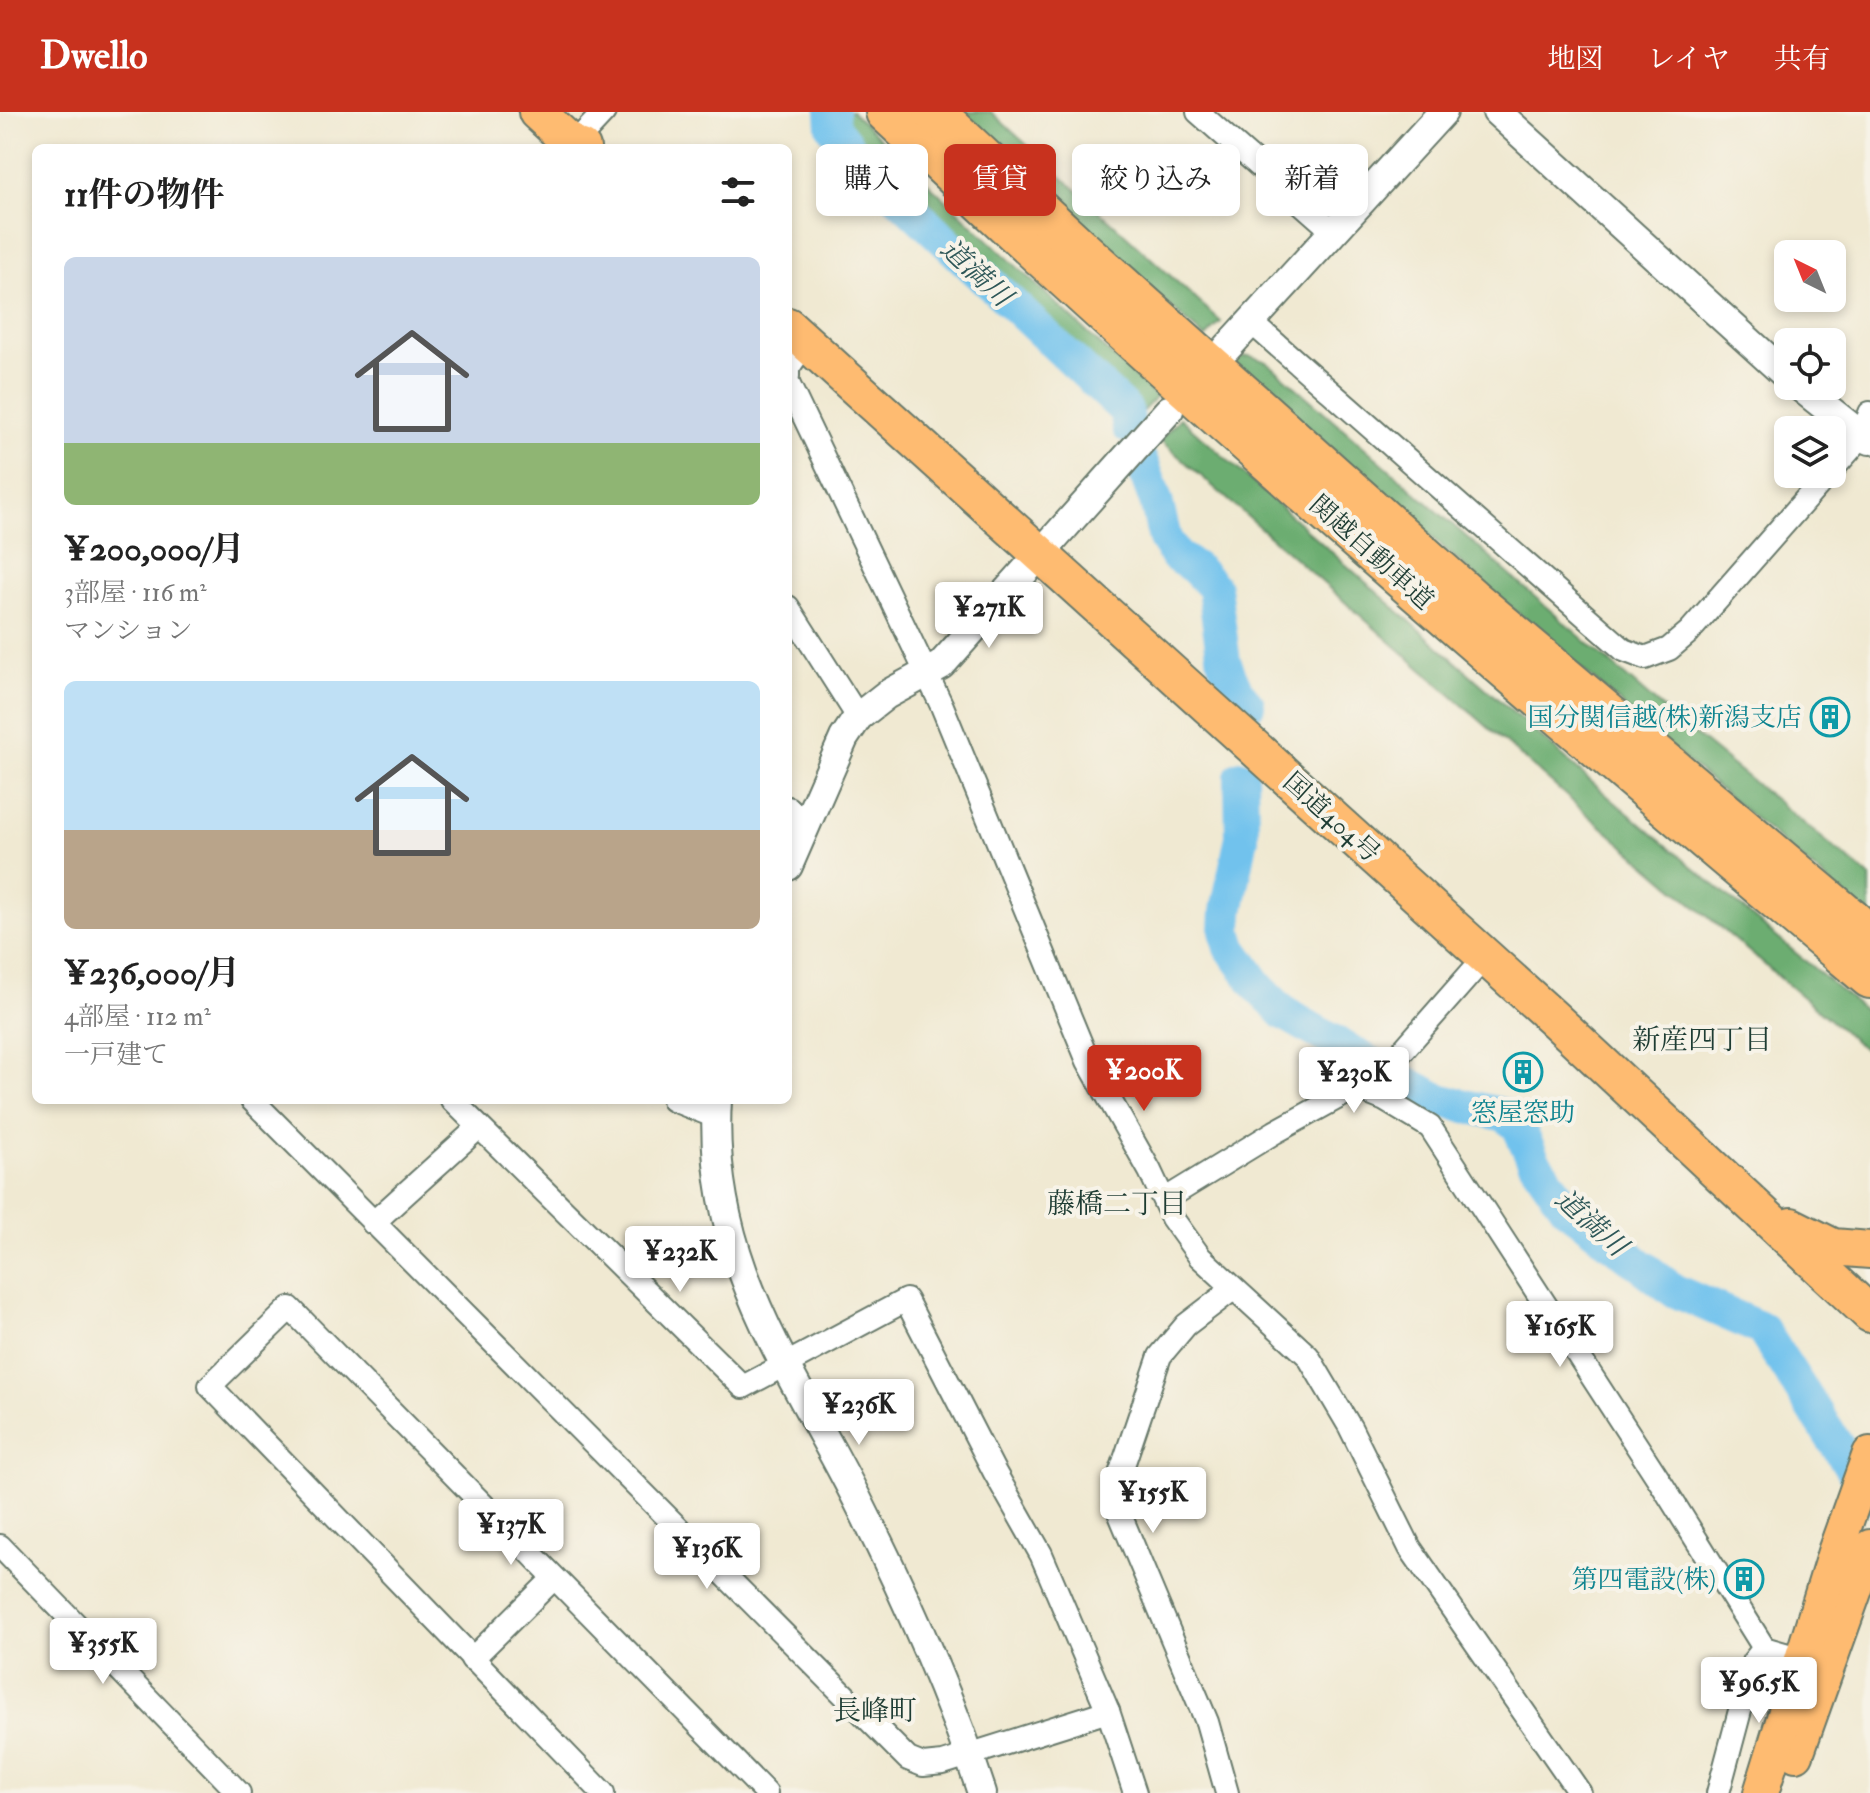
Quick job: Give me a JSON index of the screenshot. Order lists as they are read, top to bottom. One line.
{"streets":{"highway":["関越自動車道","国道404号"]},"districts":["新産四丁目","藤橋二丁目","長峰町"],"water":["道満川"],"places":{"building":["国分関信越(株)新潟支店","窓屋窓助","第四電設(株)"]},"north":"top left","page":{"header":"Dwello","nav":["地図","レイヤ","共有"],"chip":["購入","賃貸","絞り込み","新着"],"heading":"11件の物件","list":[{"name":"¥200,000/月","note":"3部屋 · 116 m² · マンション"},{"name":"¥236,000/月","note":"4部屋 · 112 m² · 一戸建て"}],"price":["¥271K","¥200K","¥230K","¥232K","¥165K","¥236K","¥155K","¥137K","¥136K","¥355K","¥96.5K"]}}
